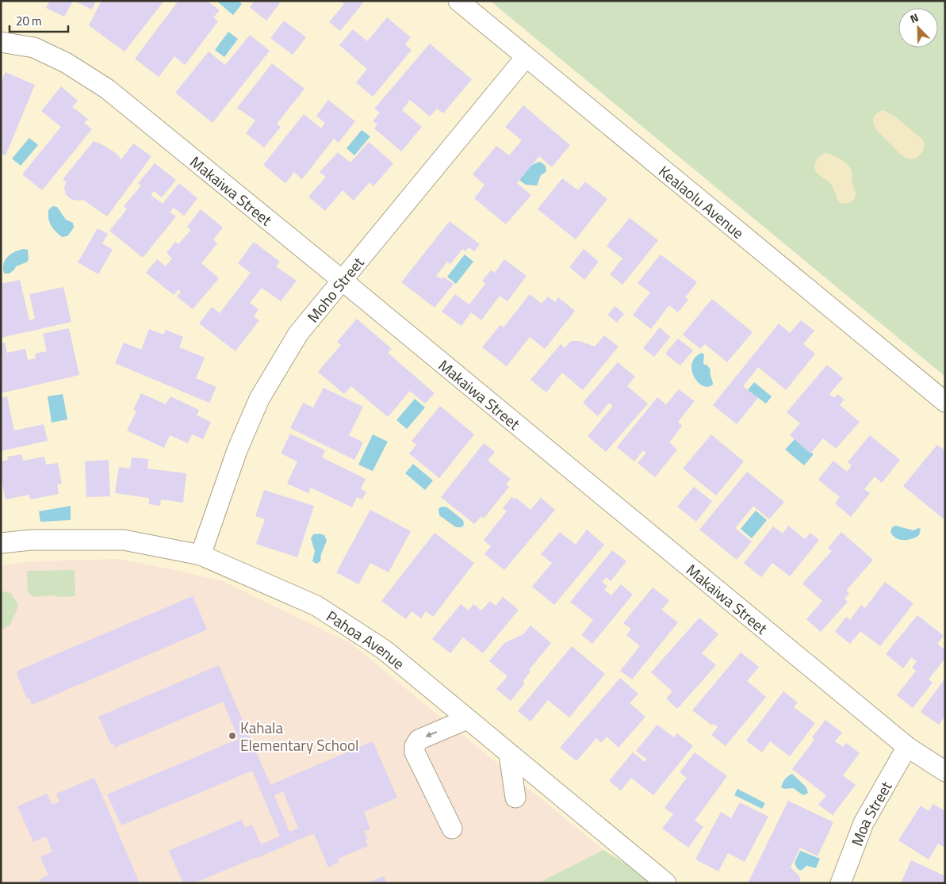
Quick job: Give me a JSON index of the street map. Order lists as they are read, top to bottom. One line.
{"streets":{"street":["Makaiwa Street","Kealaolu Avenue","Moho Street","Pahoa Avenue","Moa Street"]},"crossings":[["Makaiwa Street","Moho Street"],["Makaiwa Street","Moa Street"],["Kealaolu Avenue","Moho Street"],["Moho Street","Pahoa Avenue"]],"places":["Kahala Elementary School"],"scale_bar":"20 m","north":"top left"}
